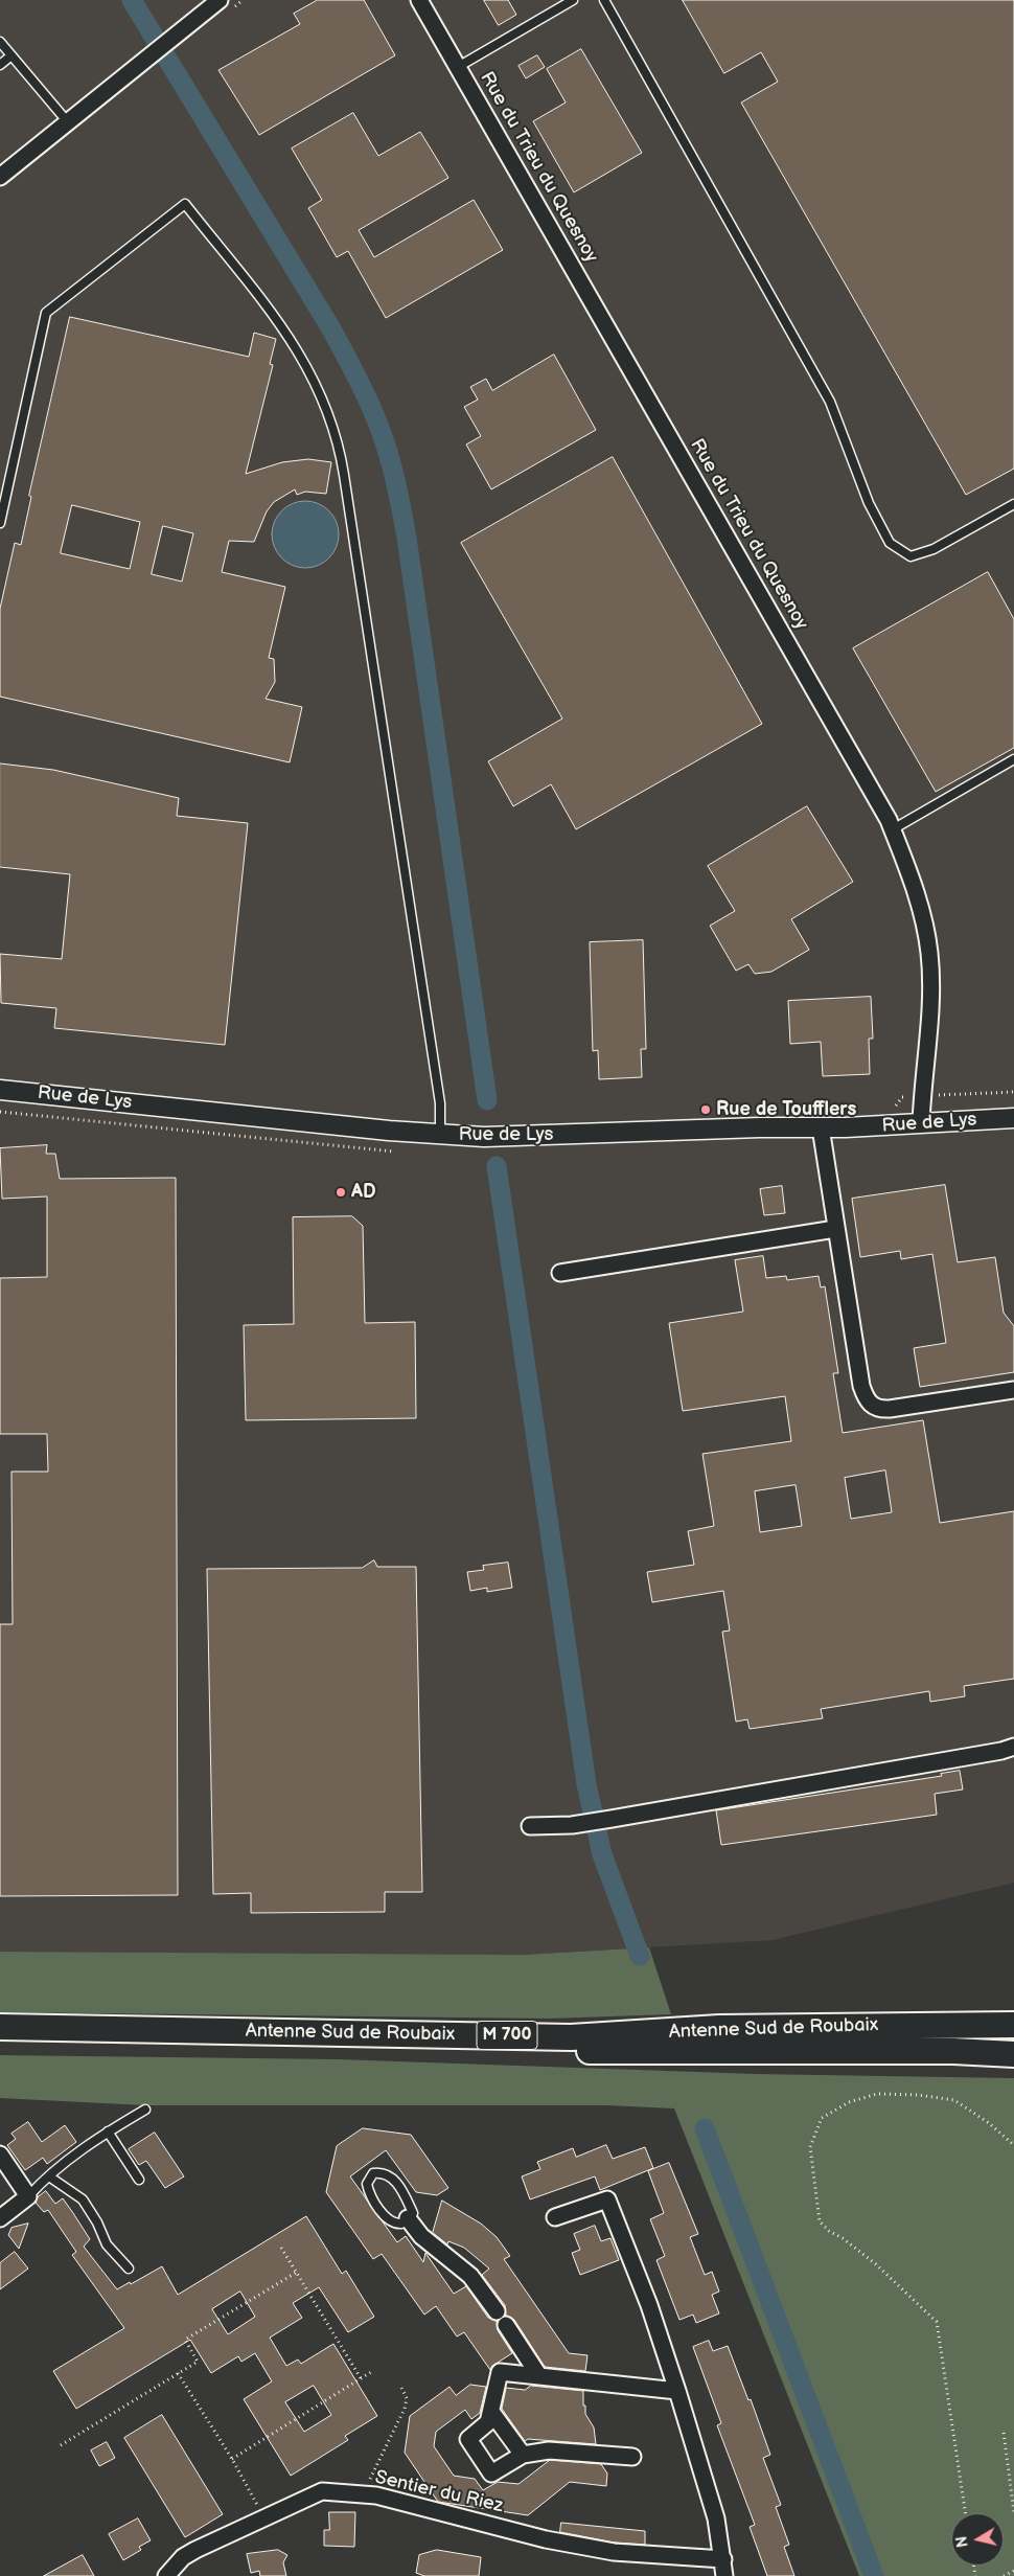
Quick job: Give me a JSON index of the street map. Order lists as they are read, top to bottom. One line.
{"streets":{"highway":["Antenne Sud de Roubaix","M 700"],"street":["Rue du Trieu du Quesnoy","Rue de Lys","Sentier du Riez"]},"crossings":[["Rue du Trieu du Quesnoy","Rue de Lys"]],"places":["Rue de Toufflers","AD"],"north":"left"}
